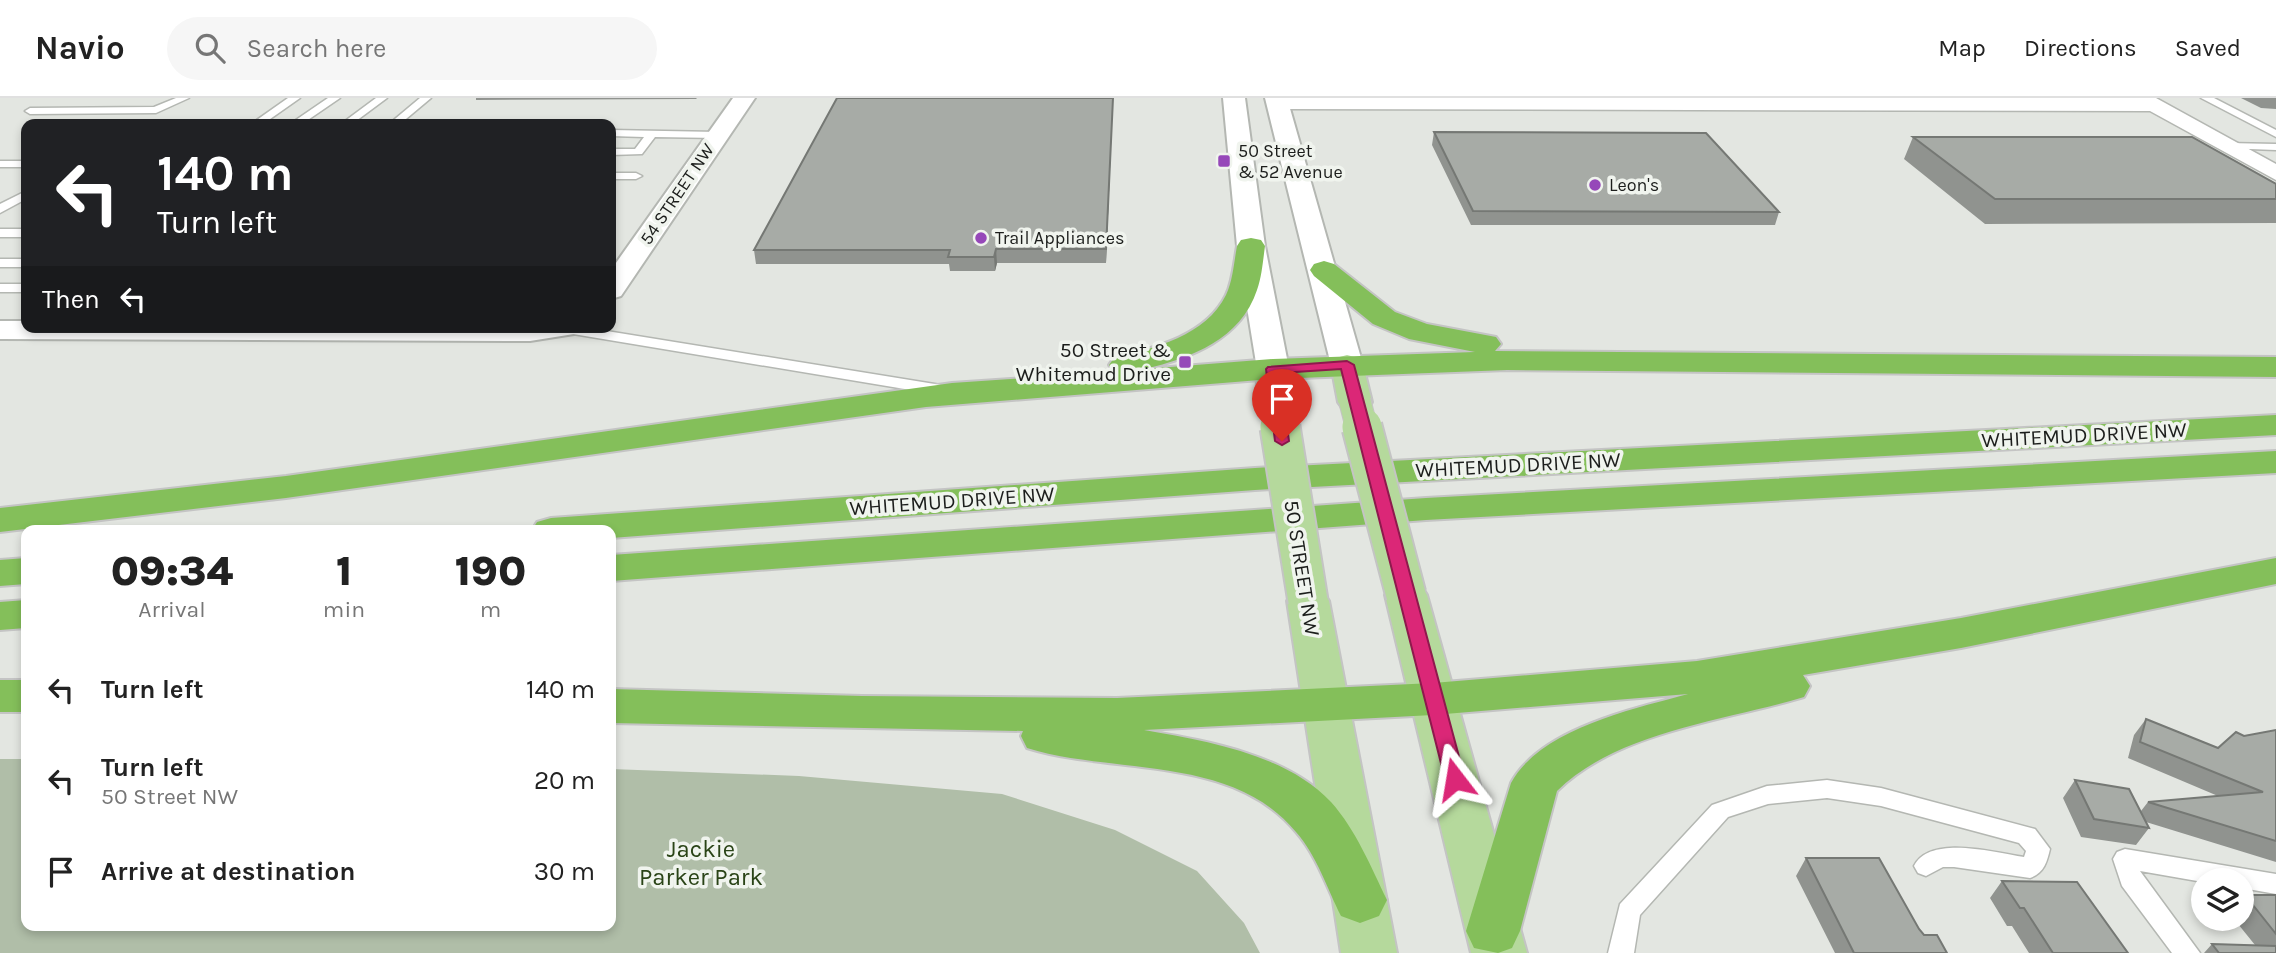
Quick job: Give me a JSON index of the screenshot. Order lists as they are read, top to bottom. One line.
{"streets":{"highway":["WHITEMUD DRIVE NW"],"main road":["54 STREET NW","50 STREET NW"]},"parks":["Jackie Parker Park"],"places":{"transit":["50 Street & 52 Avenue","50 Street & Whitemud Drive"],"other":["Leon's","Trail Appliances"]},"page":{"header":"Navio","search":"Search here","nav":["Map","Directions","Saved"],"turn":["140 m","Turn left"],"then":"Then","eta":["09:34","Arrival","1","min","190","m"],"list":[{"name":"Turn left","value":"140 m"},{"name":"Turn left","note":"50 Street NW","value":"20 m"},{"name":"Arrive at destination","value":"30 m"}]}}
